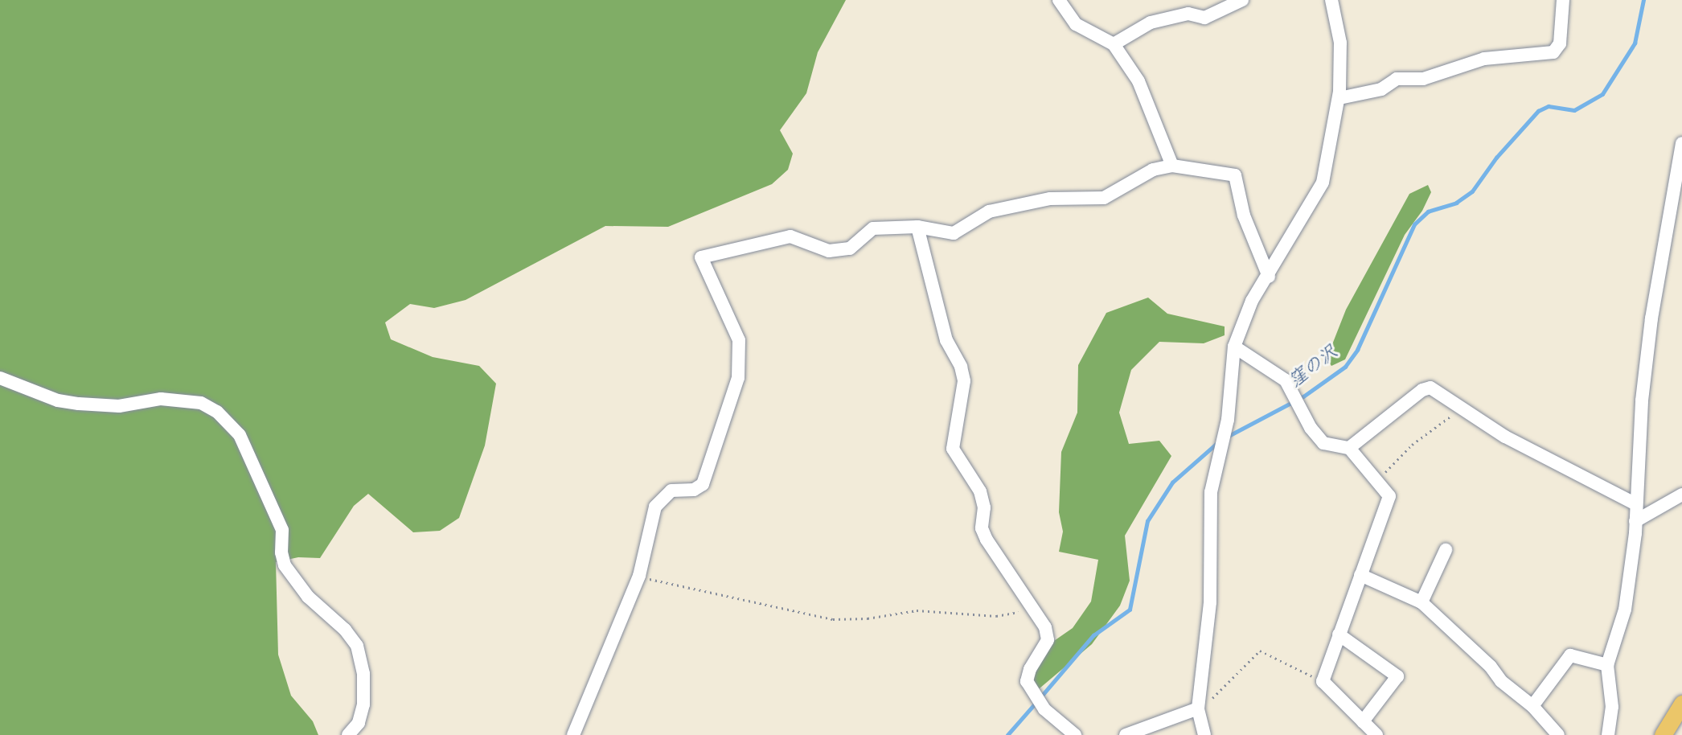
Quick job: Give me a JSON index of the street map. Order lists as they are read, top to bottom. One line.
{"water":["窪の沢"]}
